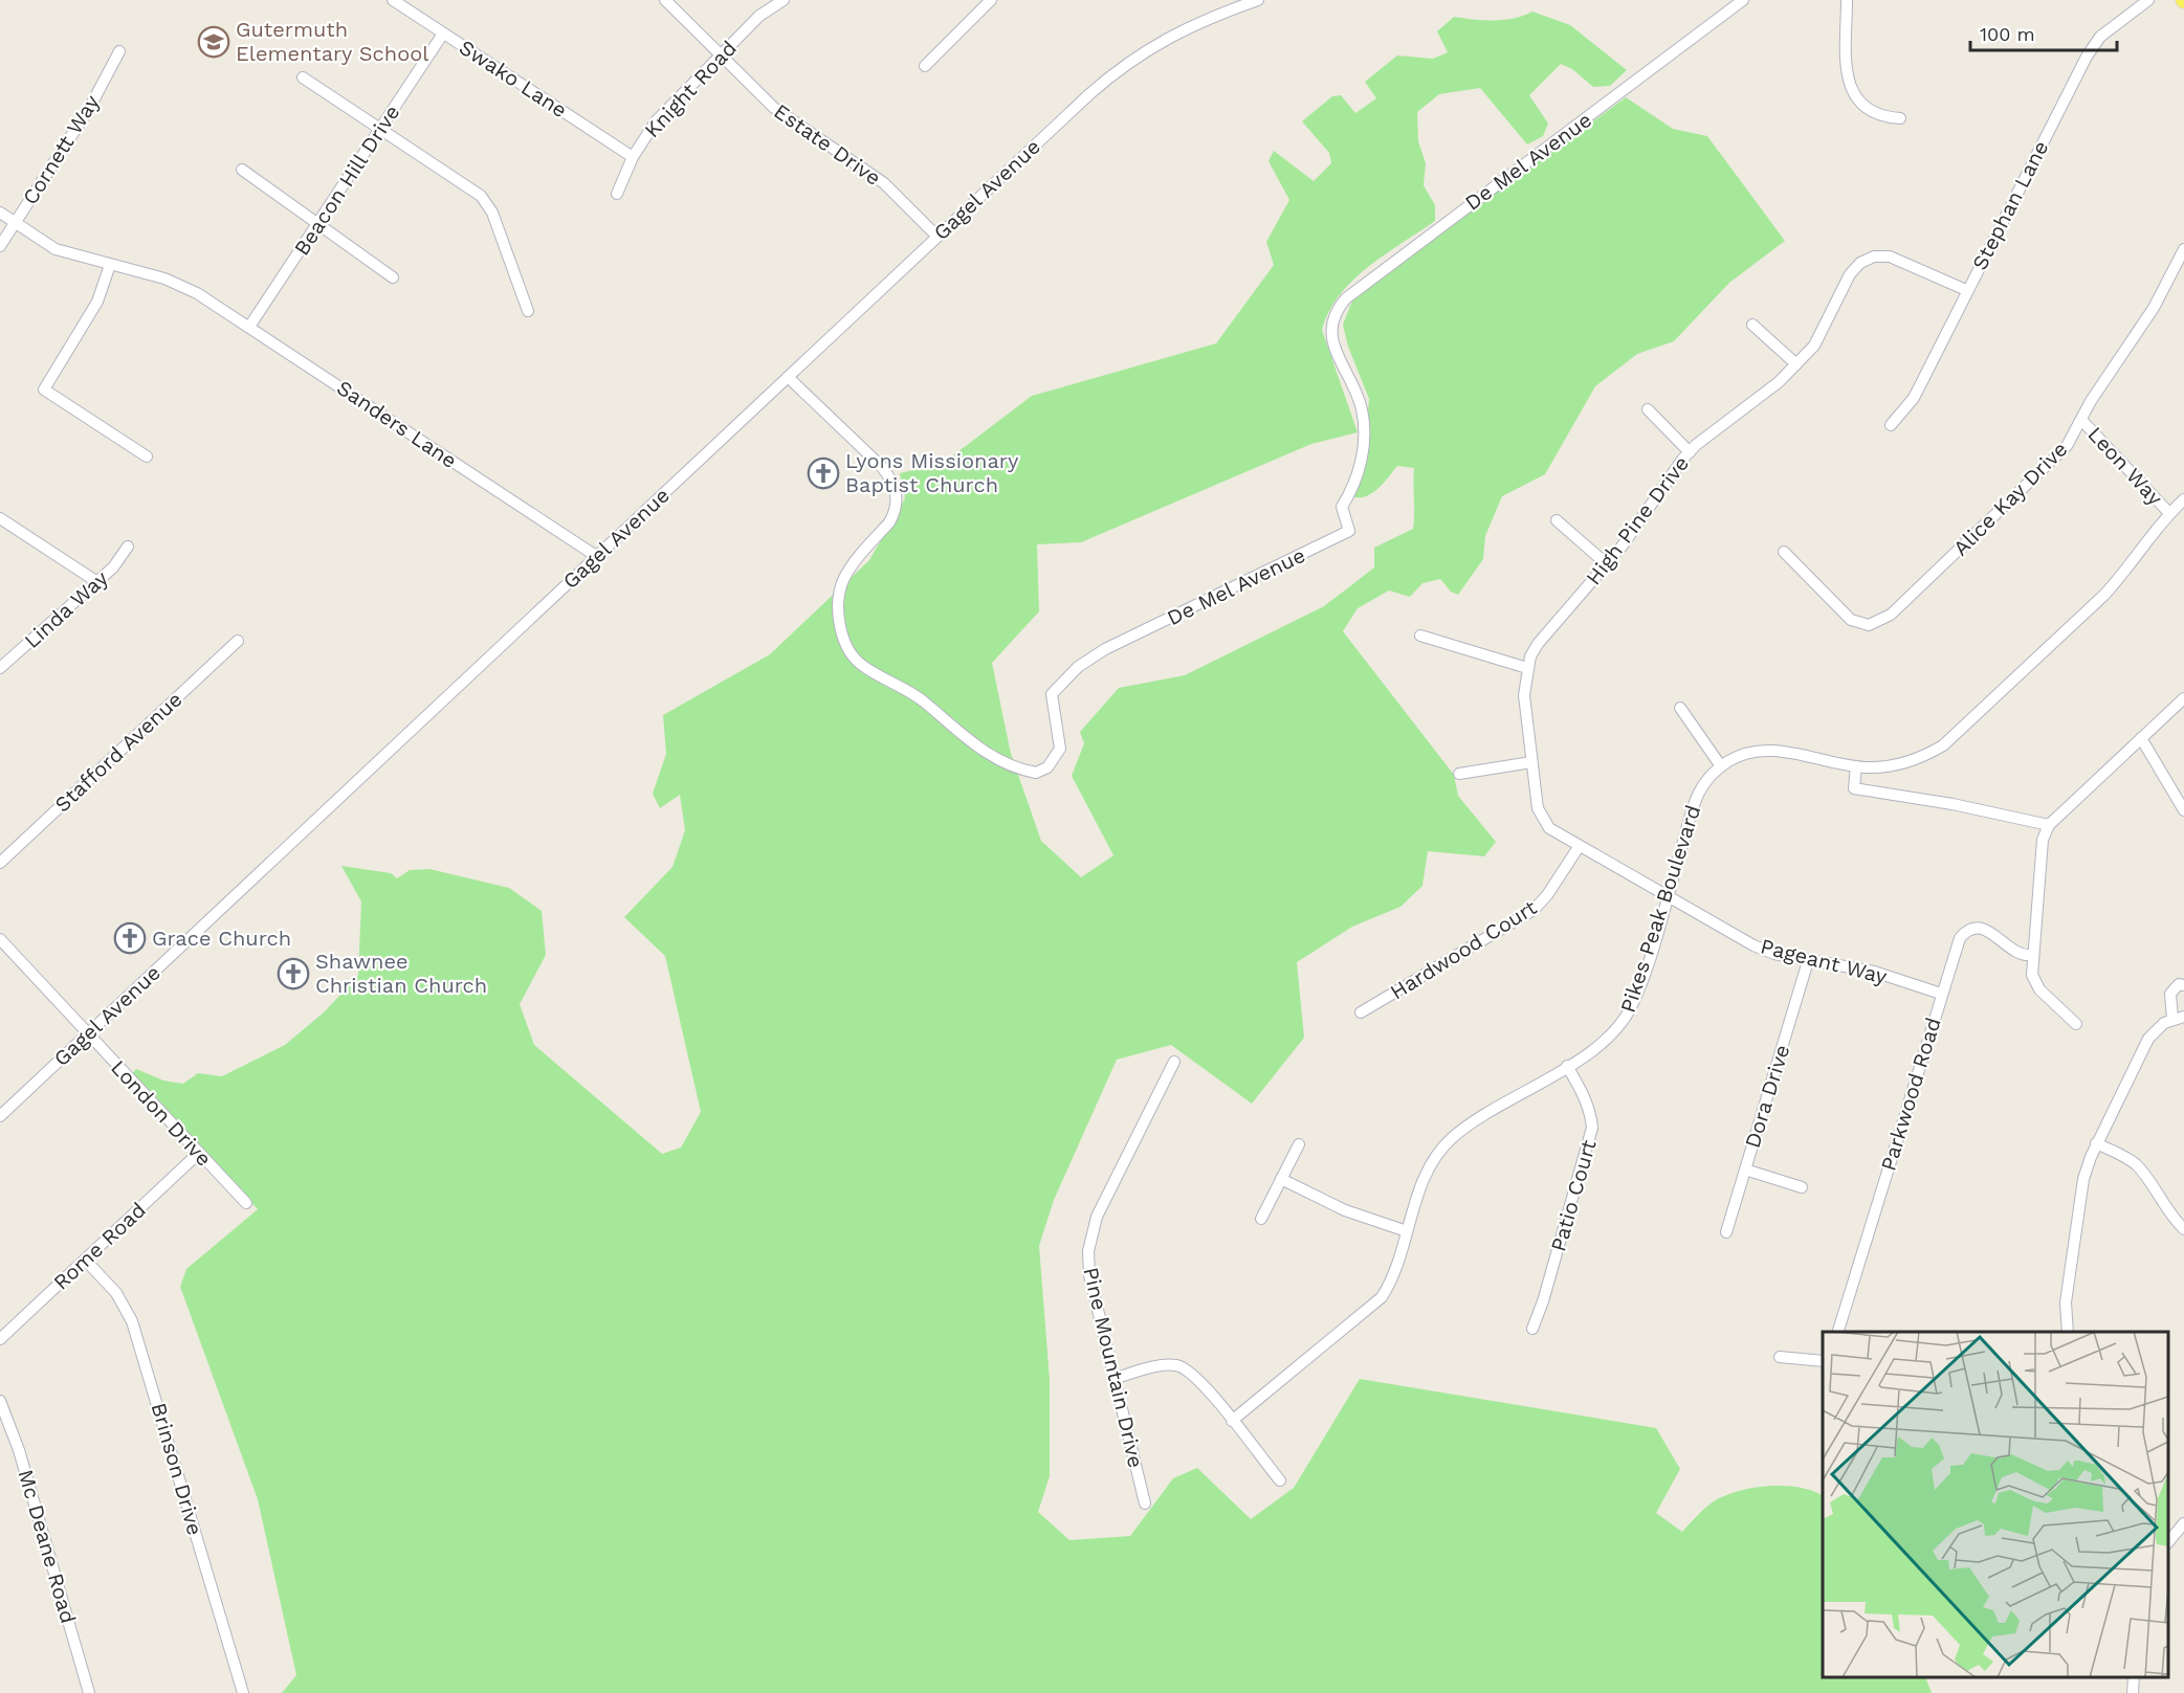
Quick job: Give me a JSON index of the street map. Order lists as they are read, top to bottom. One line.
{"streets":{"street":["Swako Lane","Knight Road","Estate Drive","Cornett Way","De Mel Avenue","Beacon Hill Drive","Gagel Avenue","Stephan Lane","Sanders Lane","Leon Way","Alice Kay Drive","High Pine Drive","Linda Way","Stafford Avenue","Pikes Peak Boulevard","Hardwood Court","Pageant Way","Parkwood Road","Dora Drive","London Drive","Patio Court","Rome Road","Pine Mountain Drive","Brinson Drive","Mc Deane Road"]},"crossings":[["Swako Lane","Knight Road"],["Swako Lane","Beacon Hill Drive"],["Knight Road","Estate Drive"],["Estate Drive","Gagel Avenue"],["Cornett Way","Sanders Lane"],["De Mel Avenue","Gagel Avenue"],["Beacon Hill Drive","Sanders Lane"],["Gagel Avenue","Sanders Lane"],["Gagel Avenue","London Drive"],["Stephan Lane","High Pine Drive"],["Leon Way","Alice Kay Drive"],["Leon Way","Pikes Peak Boulevard"],["High Pine Drive","Hardwood Court"],["High Pine Drive","Pageant Way"],["Pikes Peak Boulevard","Pageant Way"],["Pikes Peak Boulevard","Patio Court"],["Hardwood Court","Pageant Way"],["Pageant Way","Parkwood Road"],["Pageant Way","Dora Drive"],["London Drive","Rome Road"],["Rome Road","Brinson Drive"]],"places":{"school or university":["Gutermuth Elementary School"],"church":["Lyons Missionary Baptist Church","Grace Church","Shawnee Christian Church"]},"scale_bar":"100 m"}
